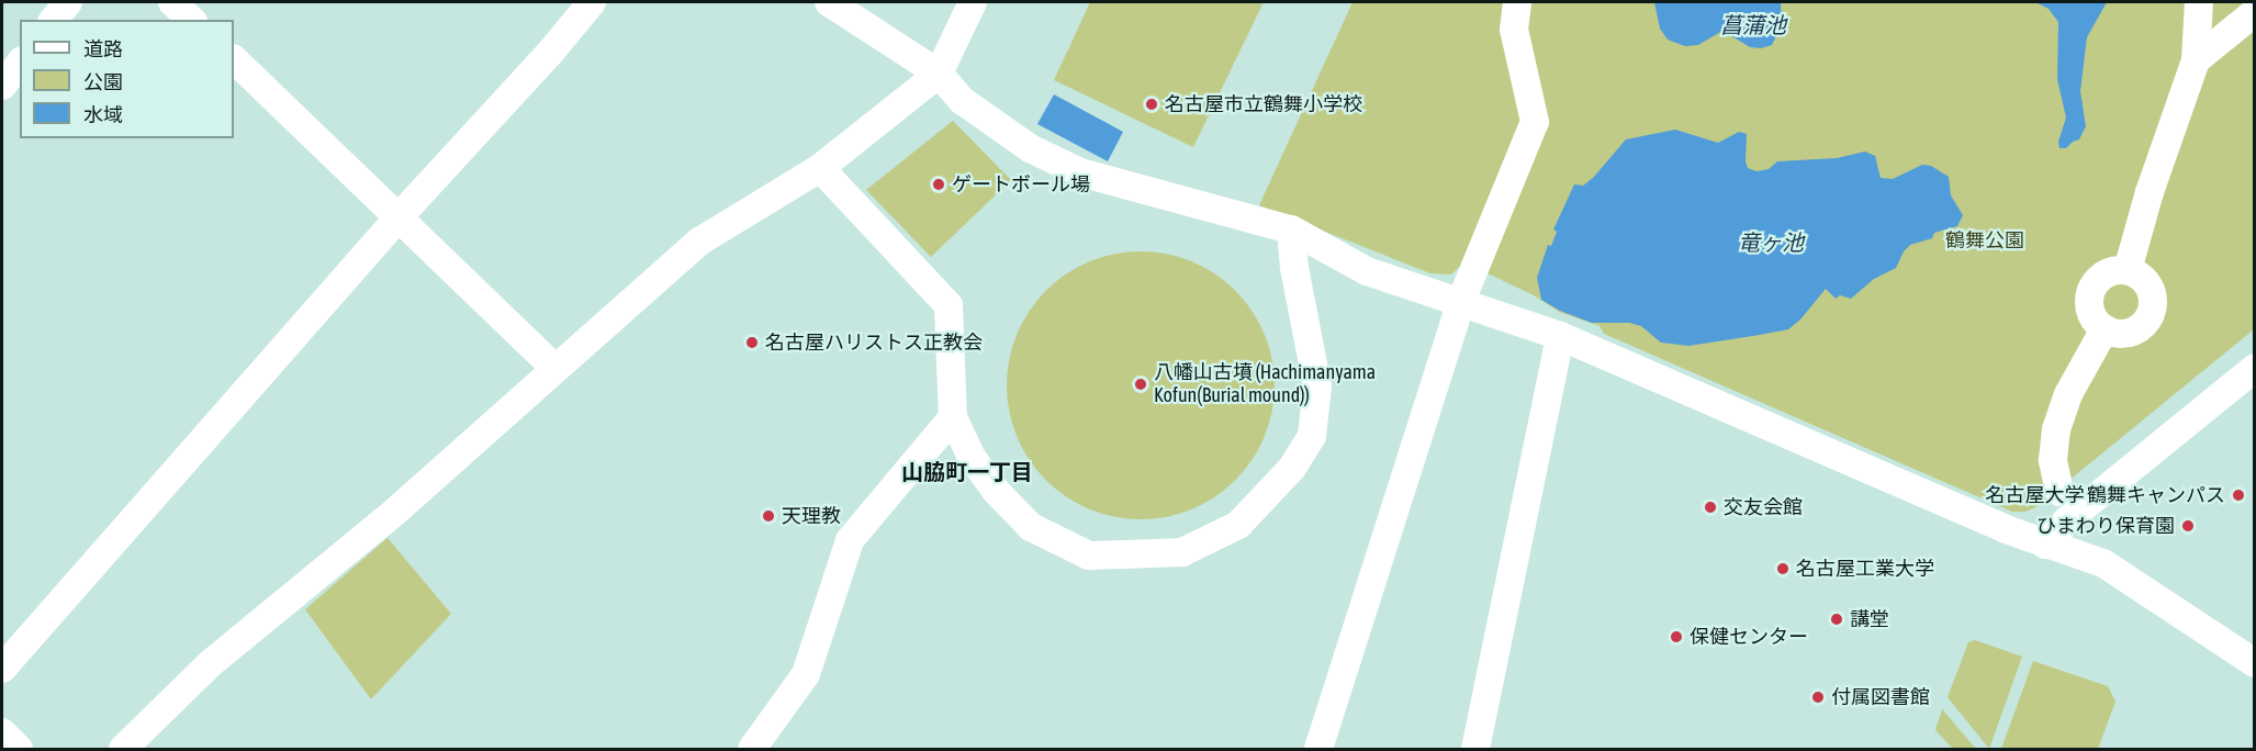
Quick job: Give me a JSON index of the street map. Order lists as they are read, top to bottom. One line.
{"districts":["山脇町一丁目"],"water":["菖蒲池","竜ヶ池"],"parks":["鶴舞公園"],"places":["名古屋市立鶴舞小学校","ゲートボール場","名古屋ハリストス正教会","八幡山古墳 (Hachimanyama Kofun(Burial mound))","名古屋大学 鶴舞キャンパス","交友会館","天理教","ひまわり保育園","名古屋工業大学","講堂","保健センター","付属図書館"],"legend":["道路","公園","水域"]}
